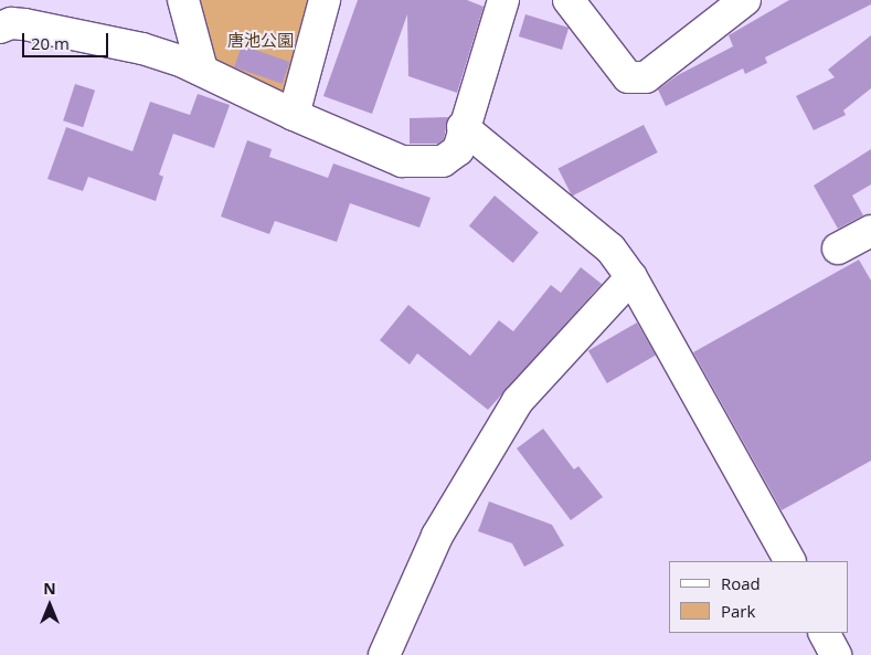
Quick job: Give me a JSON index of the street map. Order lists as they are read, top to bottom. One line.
{"parks":["唐池公園"],"legend":["Road","Park"],"scale_bar":"20 m","north":"top"}
